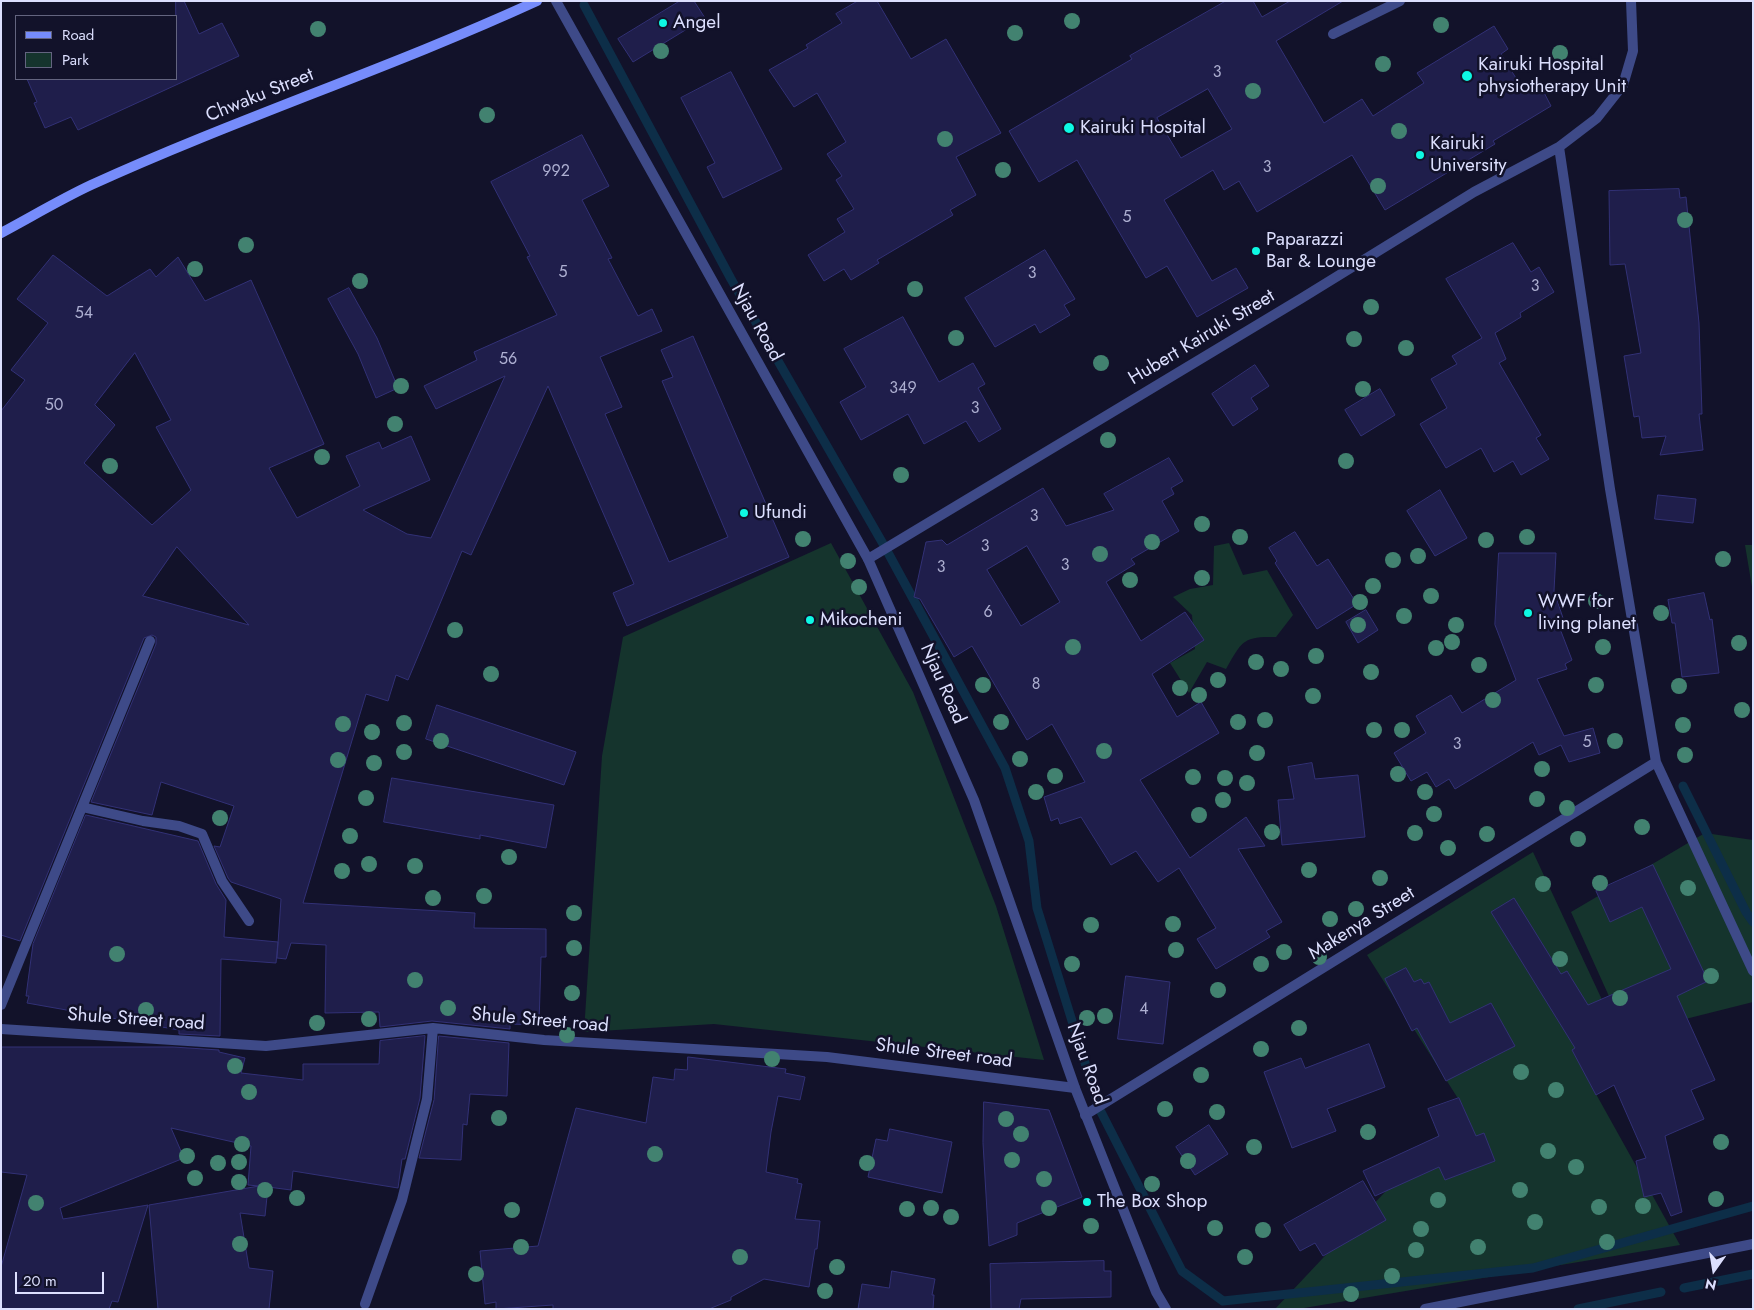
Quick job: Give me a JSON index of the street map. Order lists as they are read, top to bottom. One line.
{"streets":{"main road":["Chwaku Street"],"street":["Njau Road","Hubert Kairuki Street","Makenya Street","Shule Street road"]},"crossings":[["Njau Road","Hubert Kairuki Street"],["Njau Road","Makenya Street"],["Njau Road","Shule Street road"]],"places":["Angel","Kairuki Hospital physiotherapy Unit","Kairuki Hospital","Kairuki University","Paparazzi Bar & Lounge","Ufundi","WWF for living planet","Mikocheni","The Box Shop"],"house_numbers":["3","3","992","5","5","3","3","54","56","349","50","3","3","3","3","3","6","8","5","3","4"],"legend":["Road","Park"],"scale_bar":"20 m","north":"bottom"}
